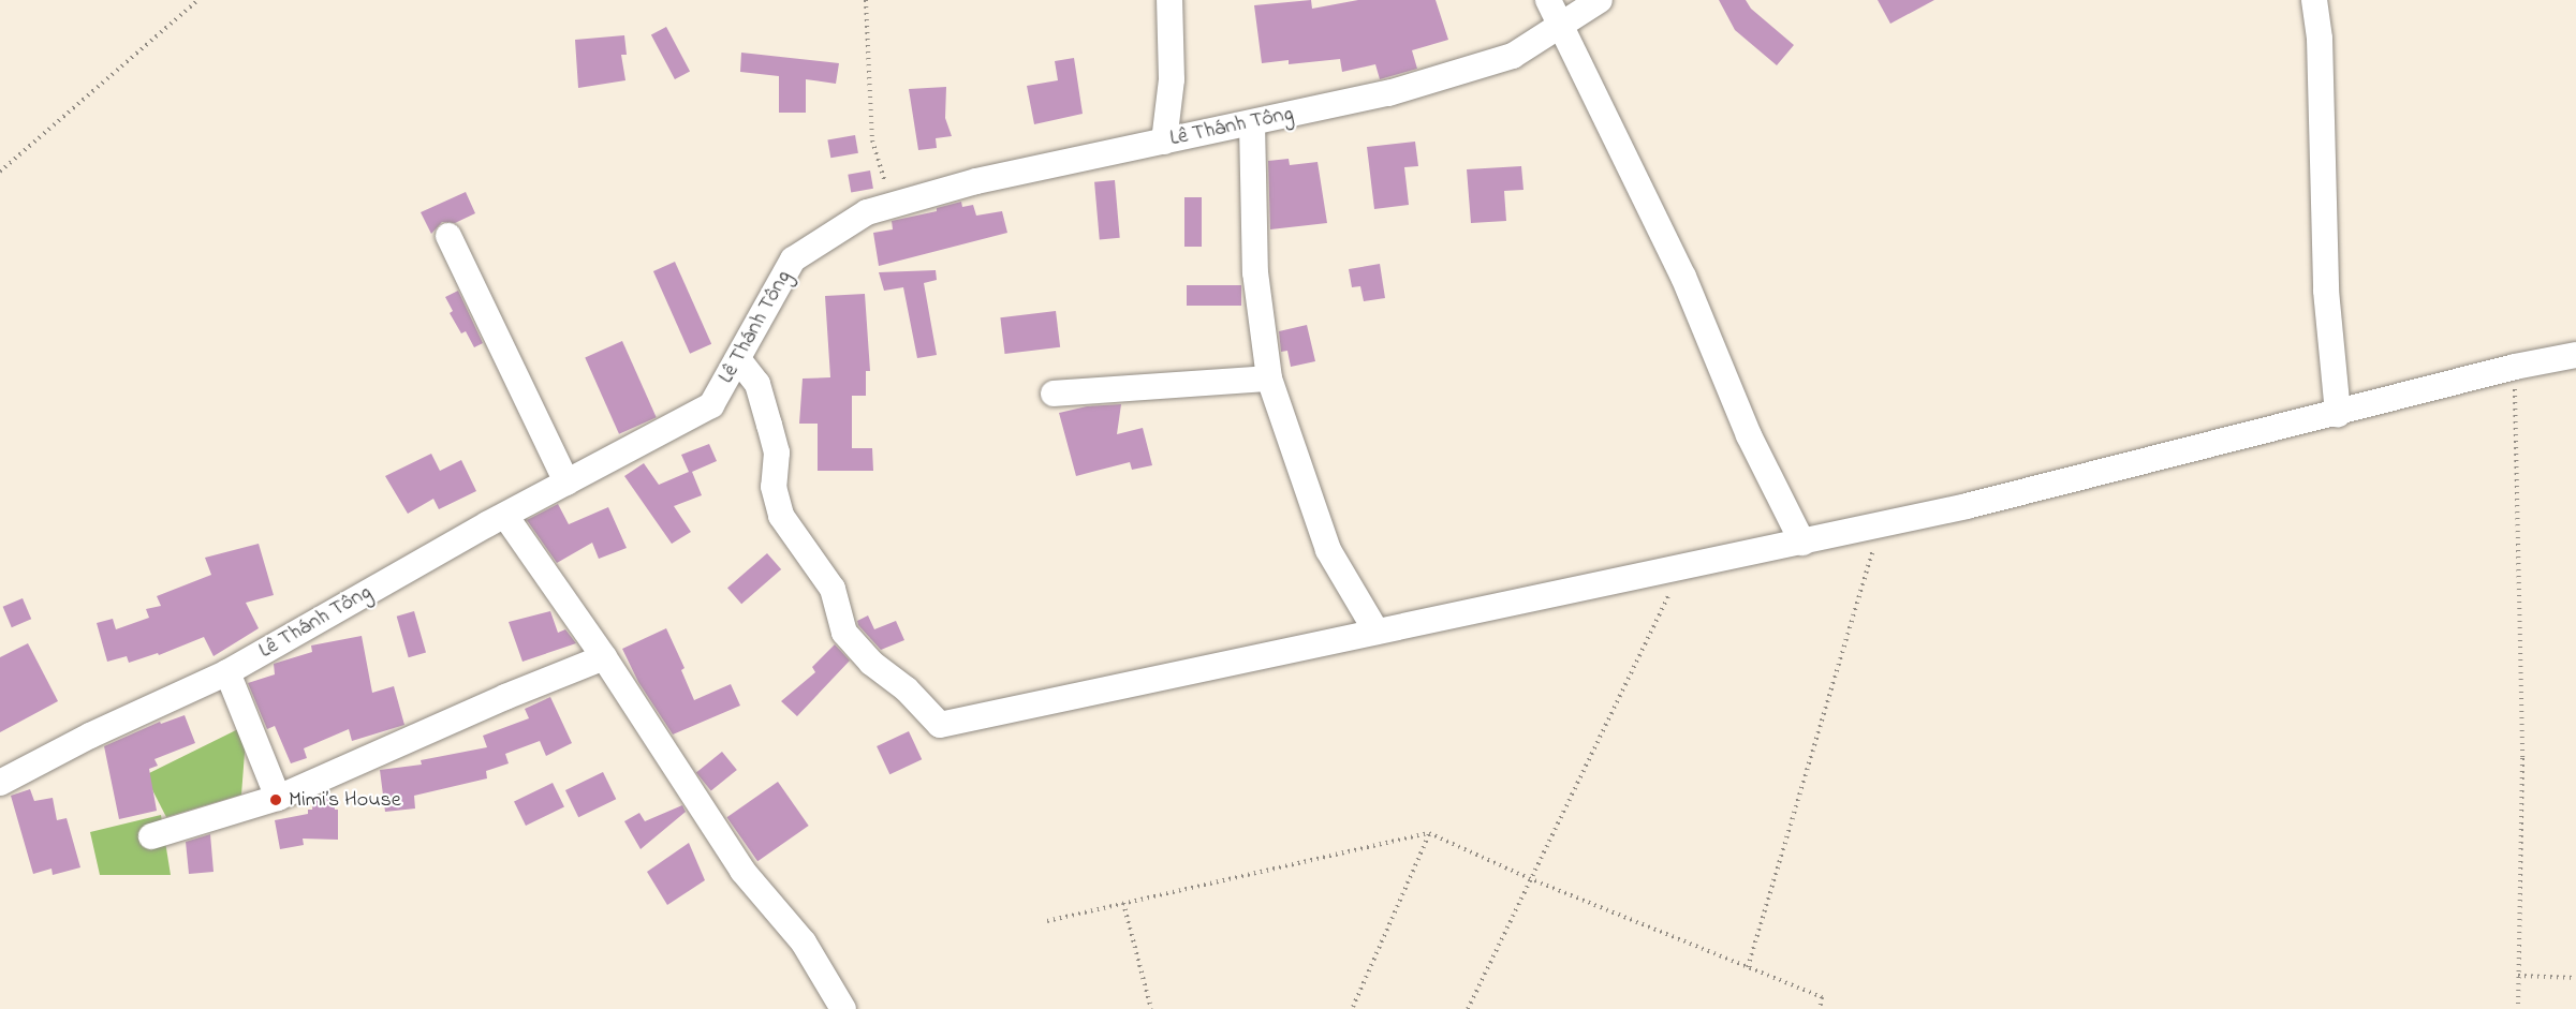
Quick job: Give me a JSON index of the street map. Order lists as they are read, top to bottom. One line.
{"streets":{"street":["Lê Thánh Tông"]},"places":["Mimi’s House"]}
